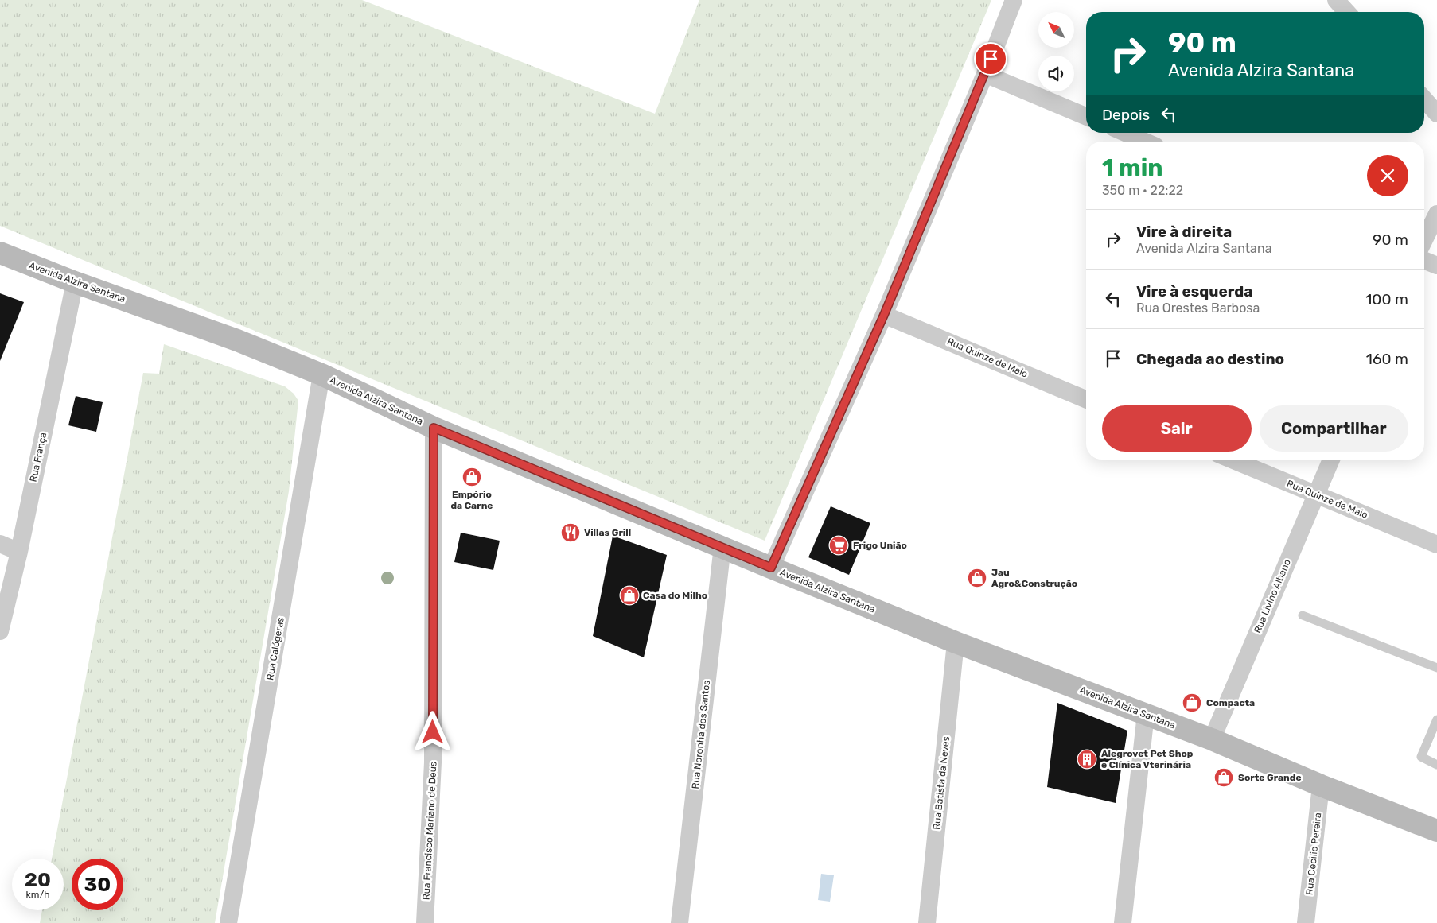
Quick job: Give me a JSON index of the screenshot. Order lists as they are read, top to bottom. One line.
{"streets":{"main road":["Avenida Alzira Santana"],"street":["Rua Quinze de Maio","Rua França","Rua Livino Albano","Rua Calógeras","Rua Noronha dos Santos","Rua Batista da Neves","Rua Francisco Mariano de Deus","Rua Cecilio Pereira"]},"crossings":[["Avenida Alzira Santana","Rua França"],["Avenida Alzira Santana","Rua Livino Albano"],["Avenida Alzira Santana","Rua Calógeras"],["Avenida Alzira Santana","Rua Noronha dos Santos"],["Avenida Alzira Santana","Rua Batista da Neves"],["Avenida Alzira Santana","Rua Francisco Mariano de Deus"],["Avenida Alzira Santana","Rua Cecilio Pereira"],["Rua Quinze de Maio","Rua Livino Albano"]],"places":{"shop":["Empório da Carne","Jau Agro&Construção","Casa do Milho","Compacta","Sorte Grande"],"restaurant":["Villas Grill"],"supermarket":["Frigo União"],"building":["Alegrovet Pet Shop e Clínica Vterinária"]},"north":"top left","page":{"turn":["90 m","Avenida Alzira Santana"],"then":"Depois","heading":["1 min","350 m · 22:22"],"list":[{"name":"Vire à direita","note":"Avenida Alzira Santana","value":"90 m"},{"name":"Vire à esquerda","note":"Rua Orestes Barbosa","value":"100 m"},{"name":"Chegada ao destino","value":"160 m"}],"buttons":["Sair","Compartilhar"],"speed":"20 km/h","limit":"30"}}
